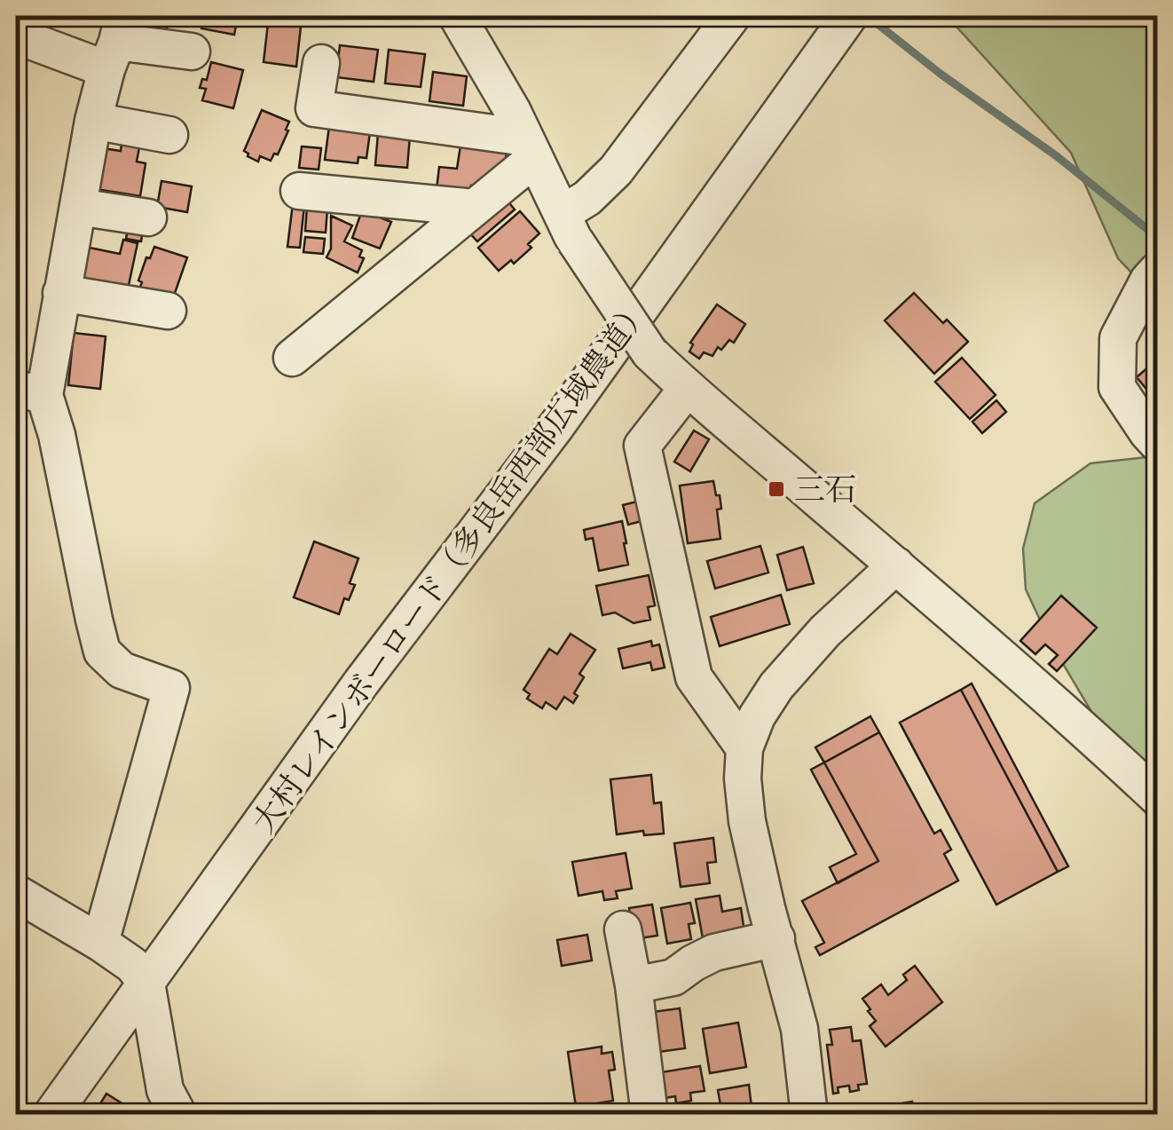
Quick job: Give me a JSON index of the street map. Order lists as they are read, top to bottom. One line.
{"streets":{"street":["大村レインボーロード（多良岳西部広域農道）"]},"places":{"transit":["三石"]}}
